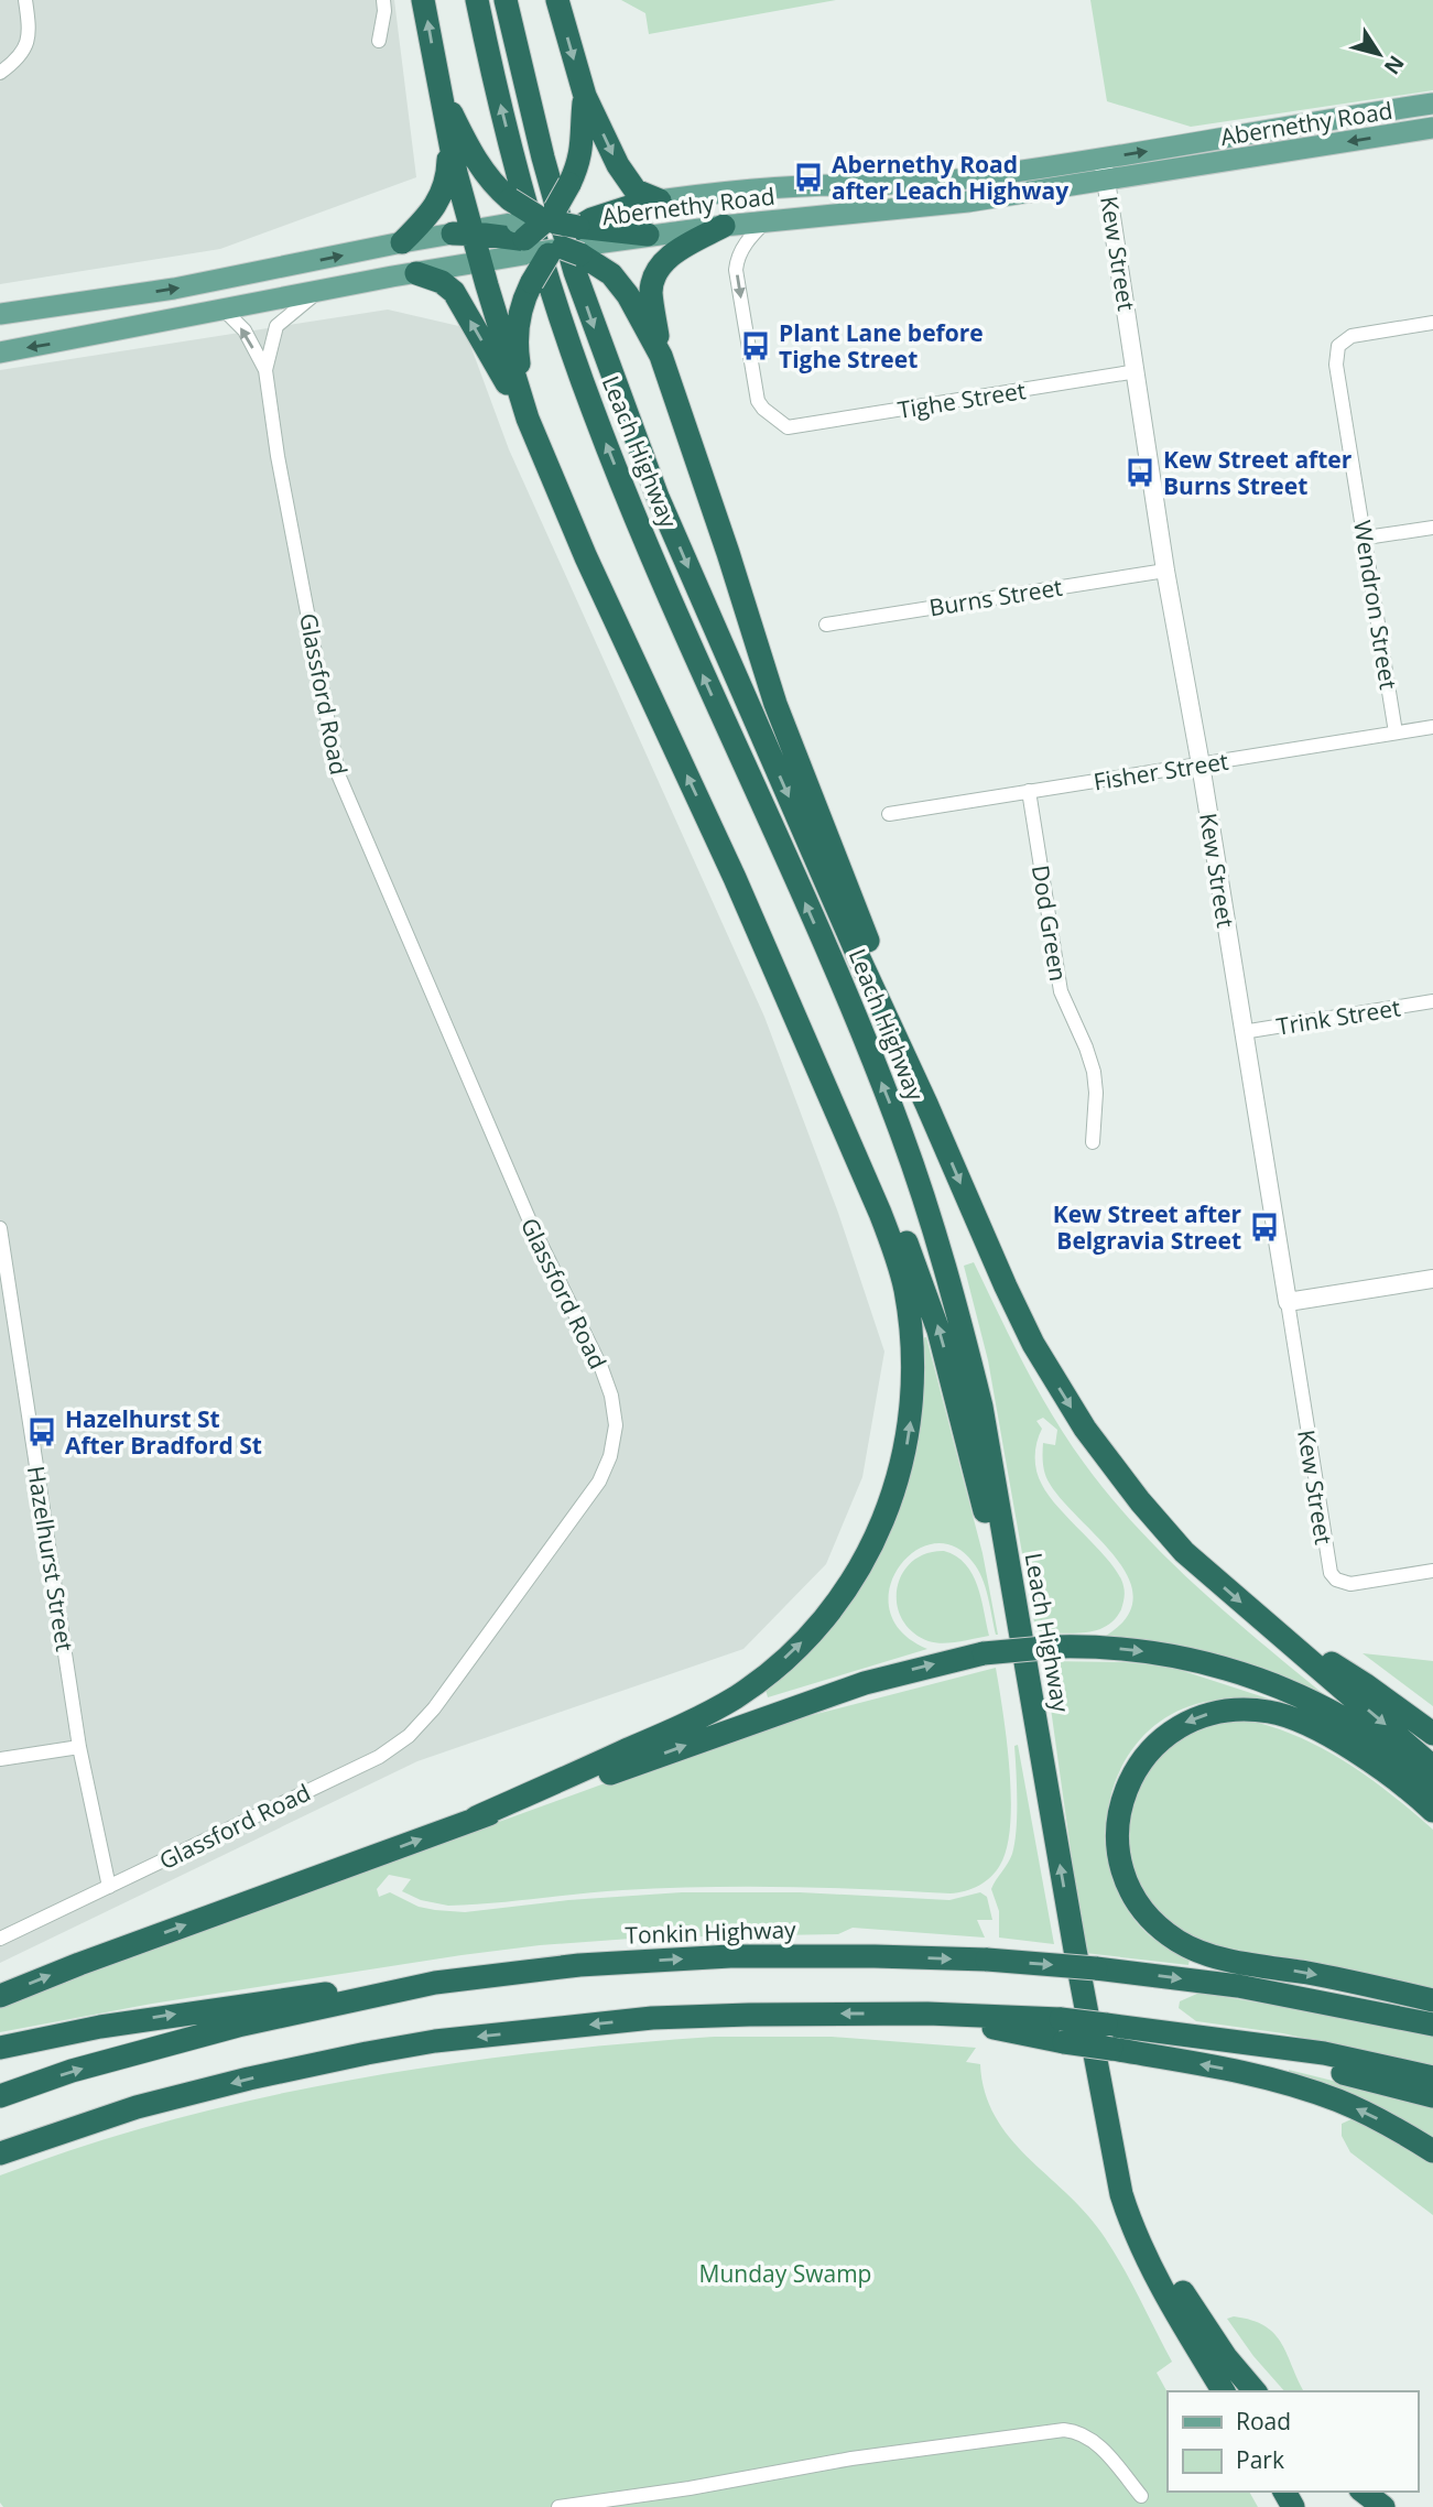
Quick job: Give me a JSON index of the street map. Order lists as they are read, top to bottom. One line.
{"streets":{"highway":["Leach Highway","Tonkin Highway"],"main road":["Abernethy Road"],"street":["Kew Street","Tighe Street","Burns Street","Wendron Street","Glassford Road","Fisher Street","Dod Green","Trink Street","Hazelhurst Street"]},"crossings":[["Abernethy Road","Kew Street"],["Abernethy Road","Tighe Street"],["Kew Street","Tighe Street"],["Kew Street","Burns Street"],["Kew Street","Fisher Street"],["Kew Street","Trink Street"],["Wendron Street","Fisher Street"],["Glassford Road","Hazelhurst Street"],["Fisher Street","Dod Green"]],"parks":["Munday Swamp"],"places":{"bus stop":["Abernethy Road after Leach Highway","Plant Lane before Tighe Street","Kew Street after Burns Street","Kew Street after Belgravia Street","Hazelhurst St After Bradford St"]},"legend":["Road","Park"],"north":"bottom right"}
